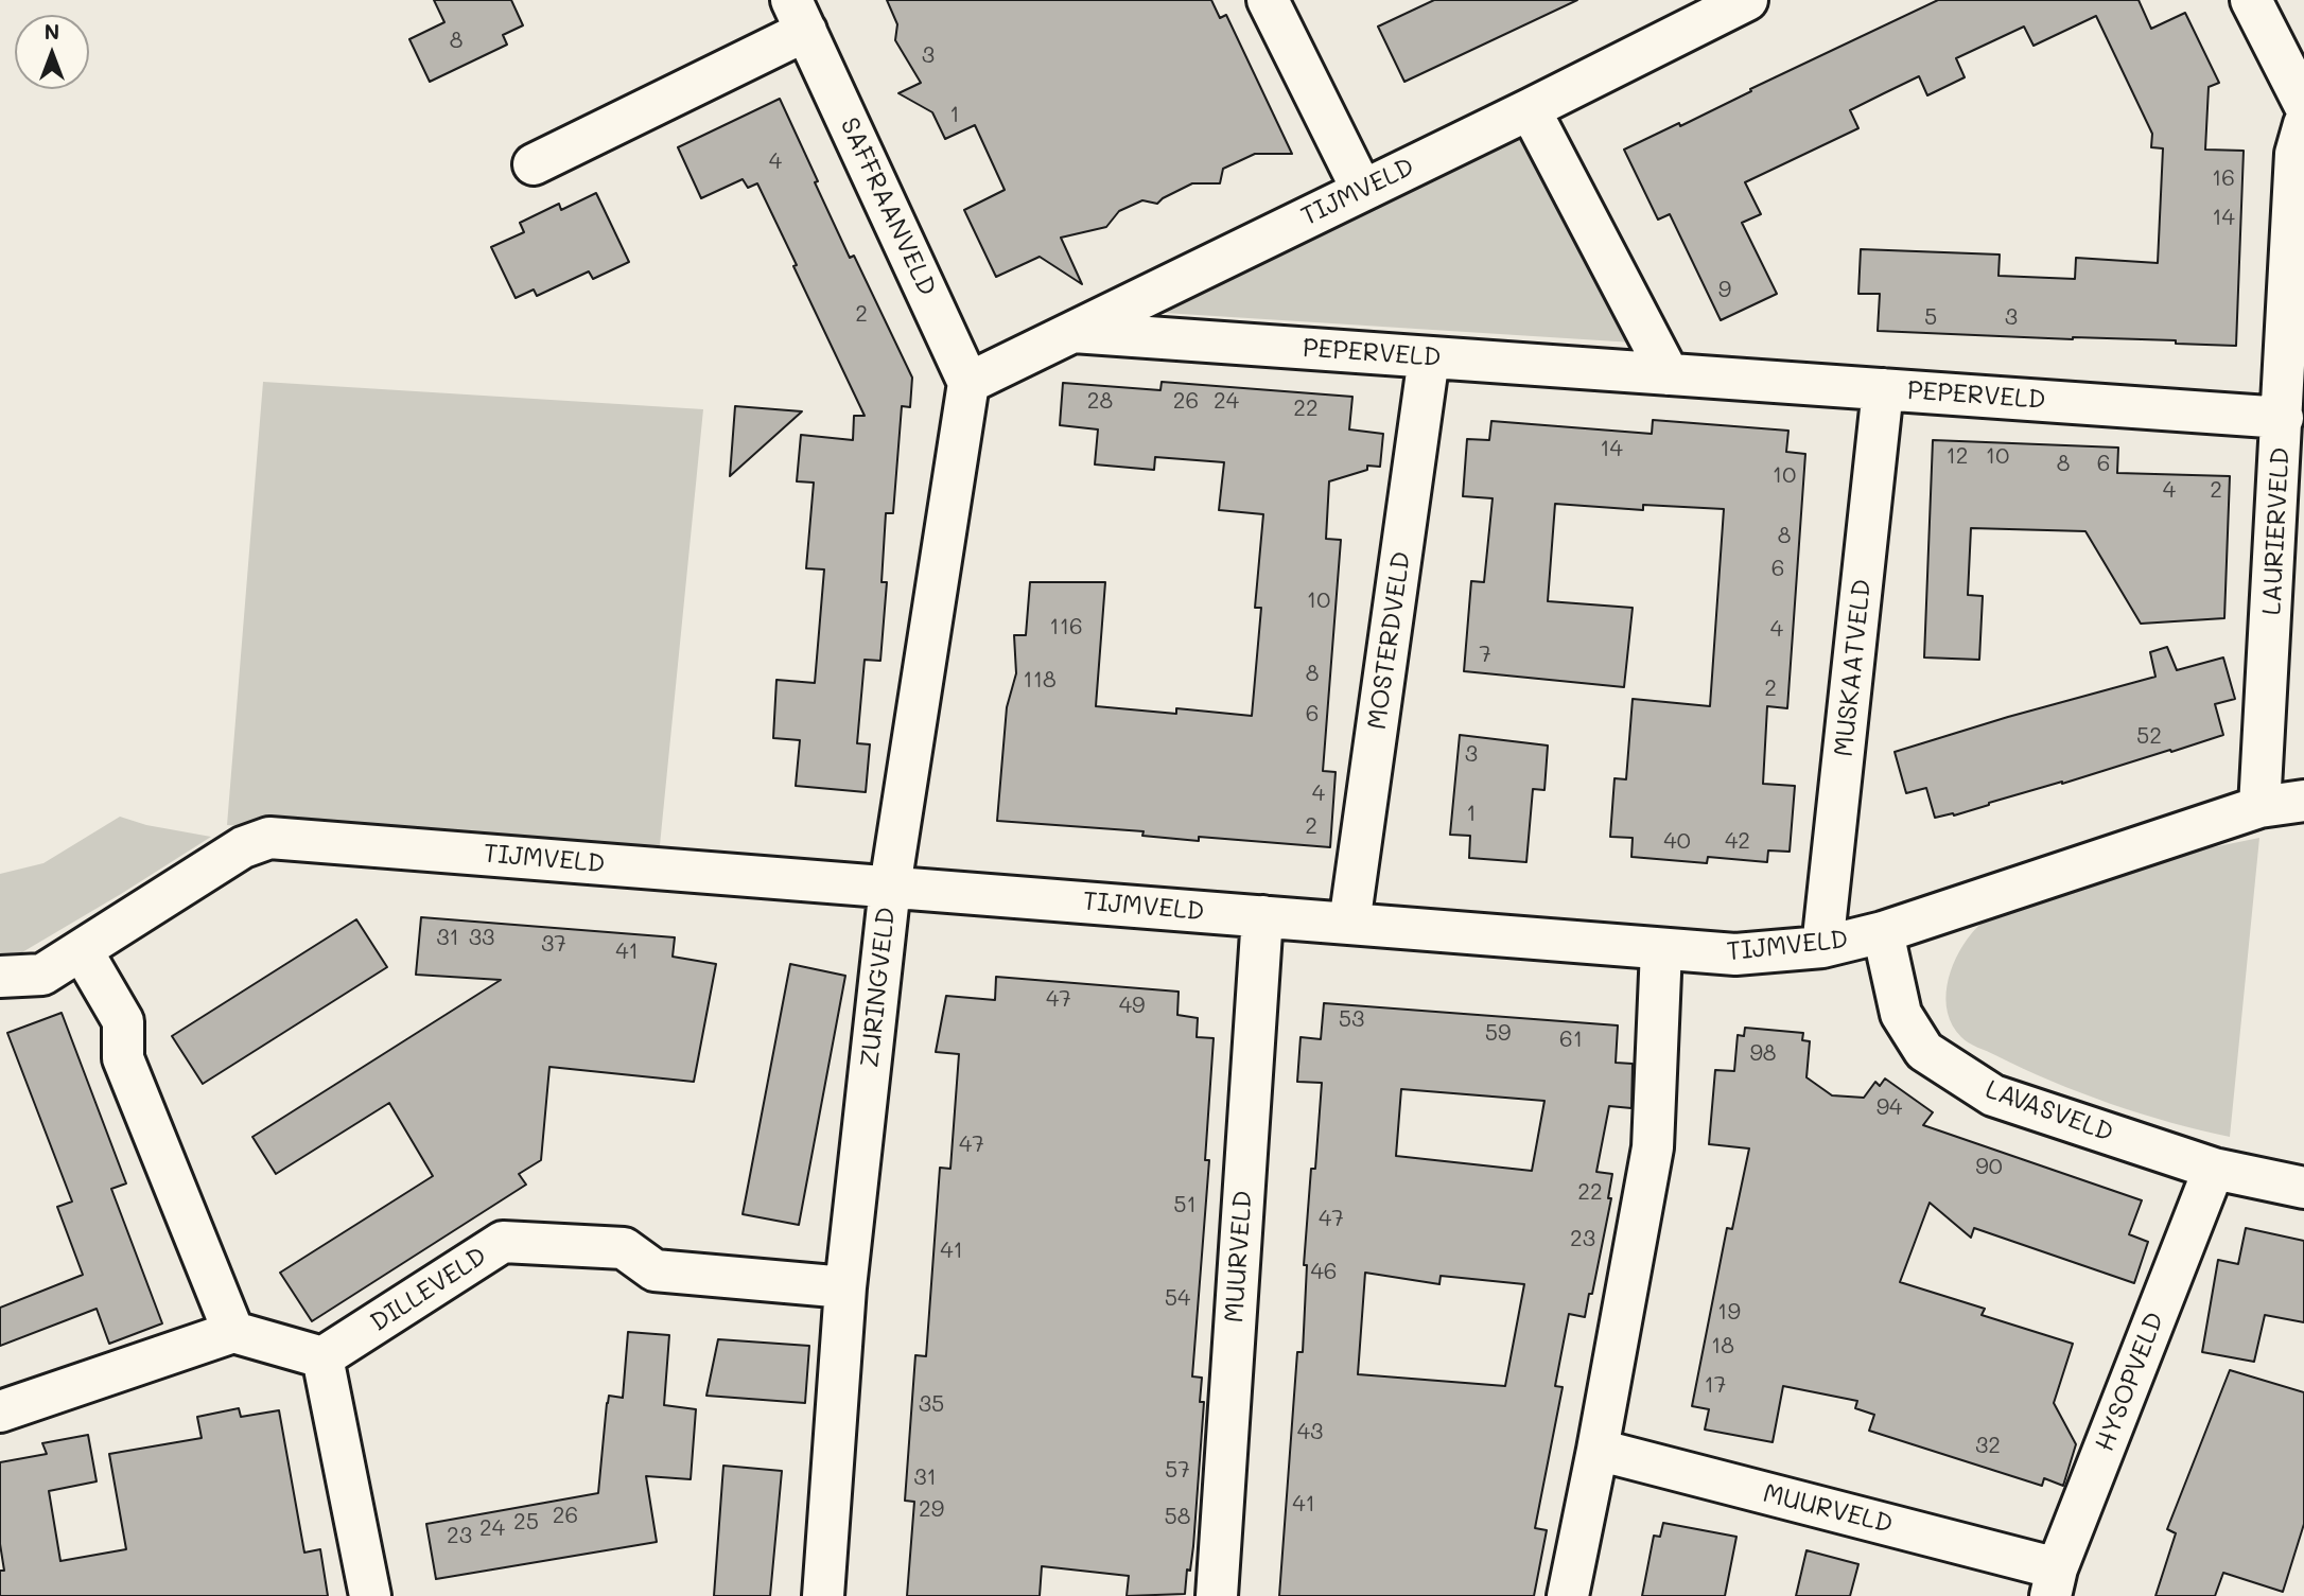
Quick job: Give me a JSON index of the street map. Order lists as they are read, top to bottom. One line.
{"streets":{"street":["TIJMVELD","SAFFRAANVELD","PEPERVELD","LAURIERVELD","MOSTERDVELD","MUSKAATVELD","ZURINGVELD","LAVASVELD","MUURVELD","DILLEVELD","HYSOPVELD"]},"crossings":[["TIJMVELD","SAFFRAANVELD"],["TIJMVELD","PEPERVELD"],["TIJMVELD","LAURIERVELD"],["TIJMVELD","MOSTERDVELD"],["TIJMVELD","MUSKAATVELD"],["TIJMVELD","ZURINGVELD"],["TIJMVELD","LAVASVELD"],["TIJMVELD","MUURVELD"],["SAFFRAANVELD","ZURINGVELD"],["PEPERVELD","LAURIERVELD"],["PEPERVELD","MOSTERDVELD"],["PEPERVELD","MUSKAATVELD"],["ZURINGVELD","DILLEVELD"],["LAVASVELD","HYSOPVELD"],["MUURVELD","HYSOPVELD"]],"house_numbers":["8","3","1","4","16","14","9","2","5","3","28","26","24","22","14","12","10","8","6","10","4","2","8","6","10","116","4","7","8","118","2","6","52","3","4","1","2","40","42","31","33","37","41","47","49","53","59","61","98","94","47","90","22","51","47","23","41","46","54","19","18","17","35","43","32","57","31","41","29","26","58","25","24","23"],"north":"top"}
